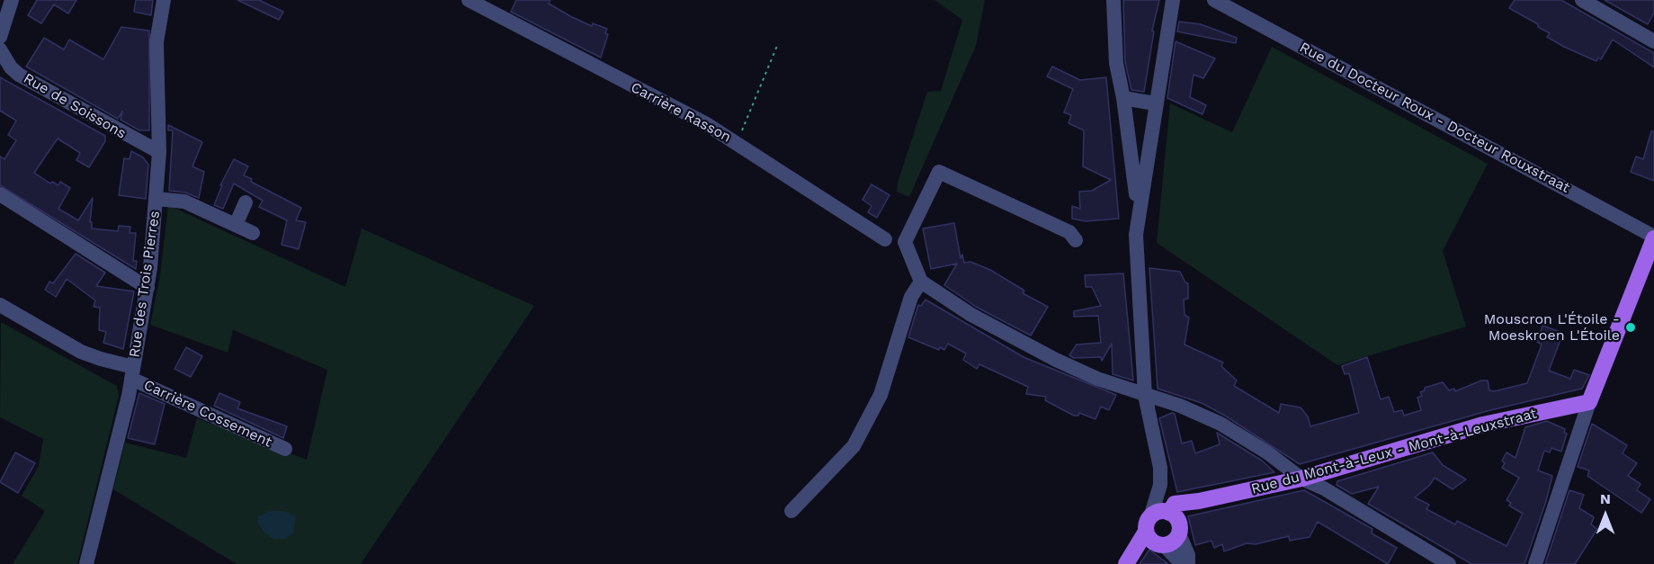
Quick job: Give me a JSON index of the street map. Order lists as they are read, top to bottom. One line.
{"streets":{"main road":["Rue du Mont-à-Leux - Mont-à-Leuxstraat"],"street":["Rue de Soissons","Carrière Rasson","Rue du Docteur Roux - Docteur Rouxstraat","Rue des Trois Pierres","Carrière Cossement"]},"crossings":[["Rue de Soissons","Rue des Trois Pierres"],["Rue des Trois Pierres","Carrière Cossement"]],"places":["Mouscron L'Étoile - Moeskroen L'Étoile"],"north":"top"}
